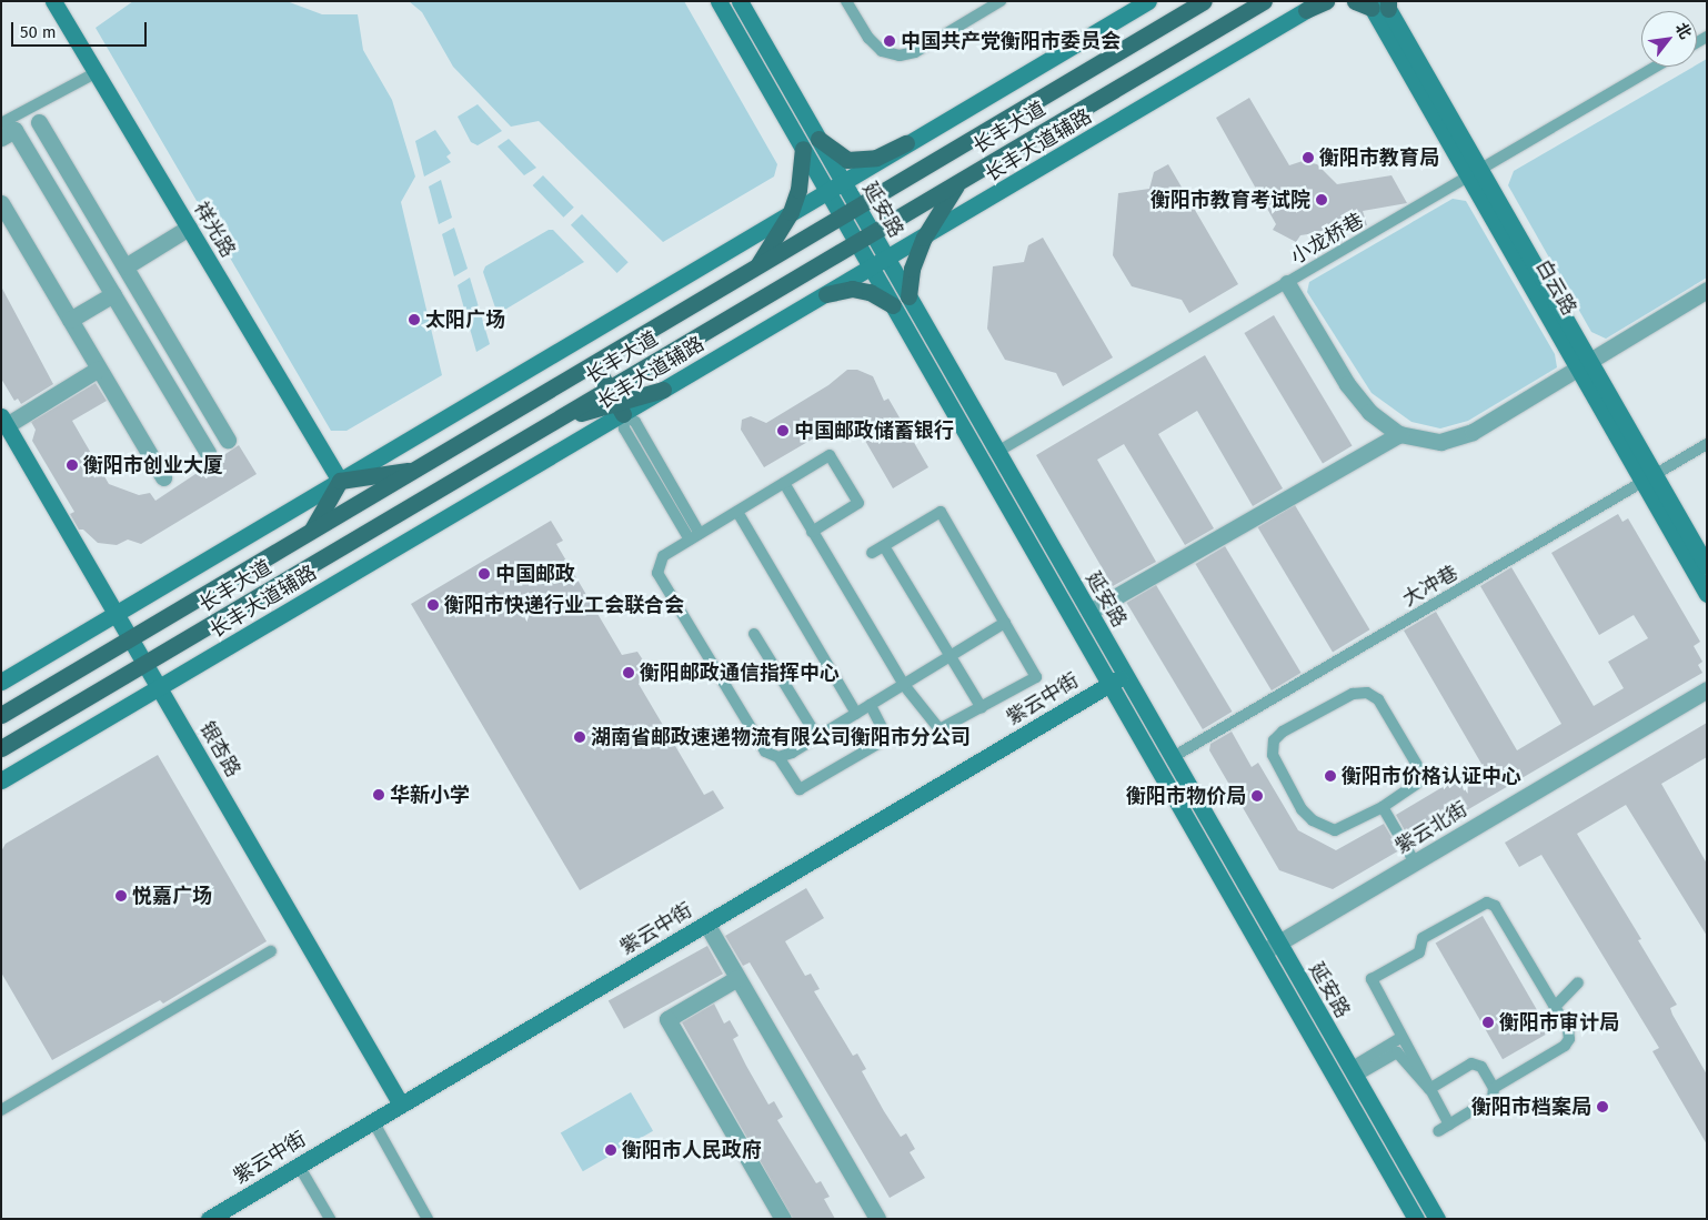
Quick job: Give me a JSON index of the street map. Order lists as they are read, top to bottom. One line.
{"streets":{"main road":["长丰大道","长丰大道辅路","延安路","祥光路","白云路","紫云中街","银杏路"],"street":["紫云北街"],"lane":["小龙桥巷","大冲巷"]},"crossings":[["长丰大道","长丰大道辅路"],["长丰大道","延安路"],["长丰大道","银杏路"],["长丰大道辅路","延安路"],["长丰大道辅路","银杏路"],["延安路","小龙桥巷"],["延安路","大冲巷"],["延安路","紫云中街"],["延安路","紫云北街"],["小龙桥巷","白云路"],["白云路","大冲巷"],["紫云中街","银杏路"]],"places":["中国共产党衡阳市委员会","衡阳市教育局","衡阳市教育考试院","太阳广场","中国邮政储蓄银行","衡阳市创业大厦","中国邮政","衡阳市快递行业工会联合会","衡阳邮政通信指挥中心","湖南省邮政速递物流有限公司衡阳市分公司","衡阳市价格认证中心","华新小学","衡阳市物价局","悦嘉广场","衡阳市审计局","衡阳市档案局","衡阳市人民政府"],"scale_bar":"50 m","north":"top right"}
